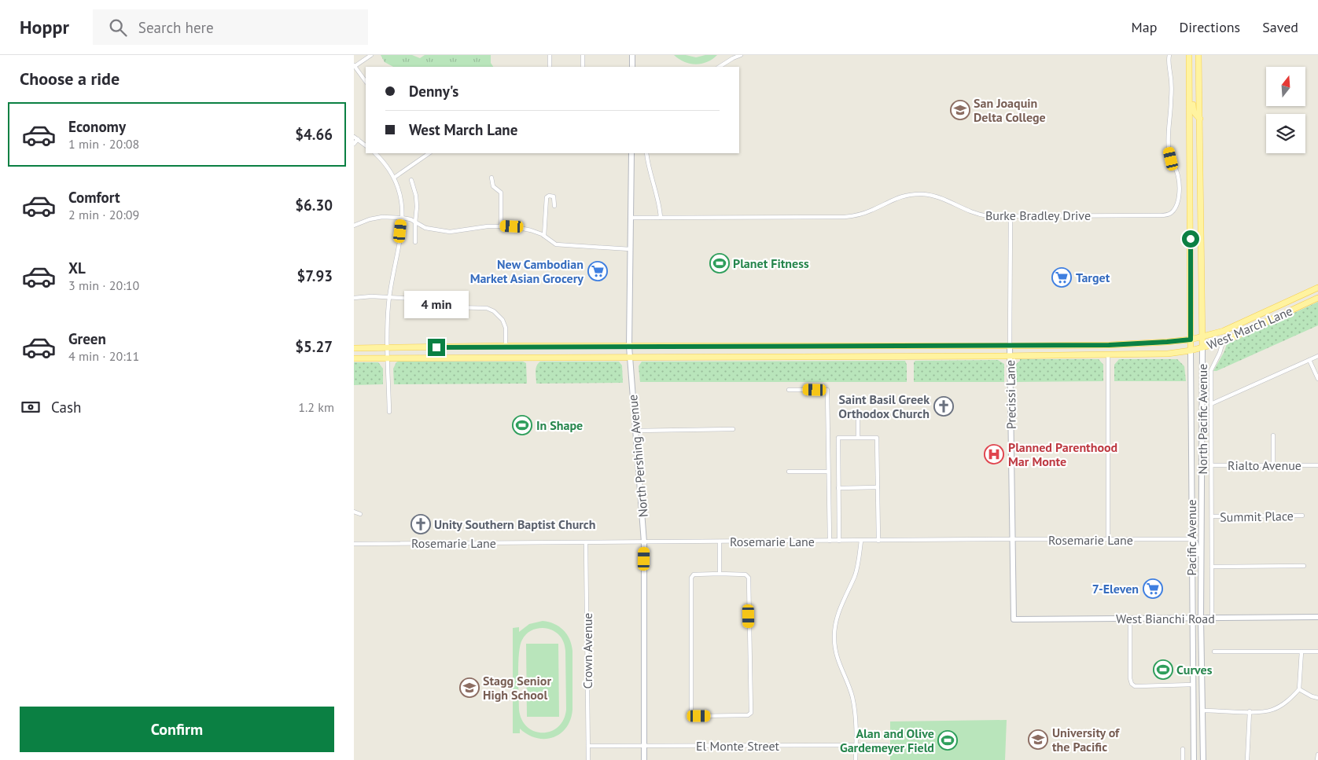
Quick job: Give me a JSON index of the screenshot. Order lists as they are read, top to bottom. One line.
{"streets":{"main road":["West March Lane","Precissi Lane","North Pacific Avenue","North Pershing Avenue","Pacific Avenue","West Bianchi Road"],"street":["Burke Bradley Drive","Rialto Avenue","Summit Place","Rosemarie Lane","Crown Avenue","El Monte Street"]},"crossings":[["Burke Bradley Drive","Precissi Lane"],["Burke Bradley Drive","North Pershing Avenue"],["West March Lane","Precissi Lane"],["West March Lane","North Pacific Avenue"],["West March Lane","North Pershing Avenue"],["West March Lane","Pacific Avenue"],["Precissi Lane","Rosemarie Lane"],["Precissi Lane","West Bianchi Road"],["North Pacific Avenue","West Bianchi Road"],["North Pershing Avenue","Rosemarie Lane"],["North Pershing Avenue","El Monte Street"],["Rialto Avenue","Pacific Avenue"],["Summit Place","Pacific Avenue"],["Pacific Avenue","Rosemarie Lane"],["Pacific Avenue","West Bianchi Road"],["Rosemarie Lane","Crown Avenue"],["Crown Avenue","El Monte Street"]],"places":{"school or university":["San Joaquin Delta College","Stagg Senior High School","University of the Pacific"],"sports":["Planet Fitness","In Shape","Curves","Alan and Olive Gardemeyer Field"],"supermarket":["New Cambodian Market Asian Grocery","Target","7-Eleven"],"church":["Saint Basil Greek Orthodox Church","Unity Southern Baptist Church"],"hospital":["Planned Parenthood Mar Monte"]},"north":"top","page":{"header":"Hoppr","search":"Search here","nav":["Map","Directions","Saved"],"heading":"Choose a ride","banner":["Denny's","West March Lane"],"list":[{"name":"Economy","note":"1 min · 20:08","value":"$4.66"},{"name":"Comfort","note":"2 min · 20:09","value":"$6.30"},{"name":"XL","note":"3 min · 20:10","value":"$7.93"},{"name":"Green","note":"4 min · 20:11","value":"$5.27"}],"bubble":"4 min","pay":["Cash","1.2 km"],"buttons":"Confirm"}}
